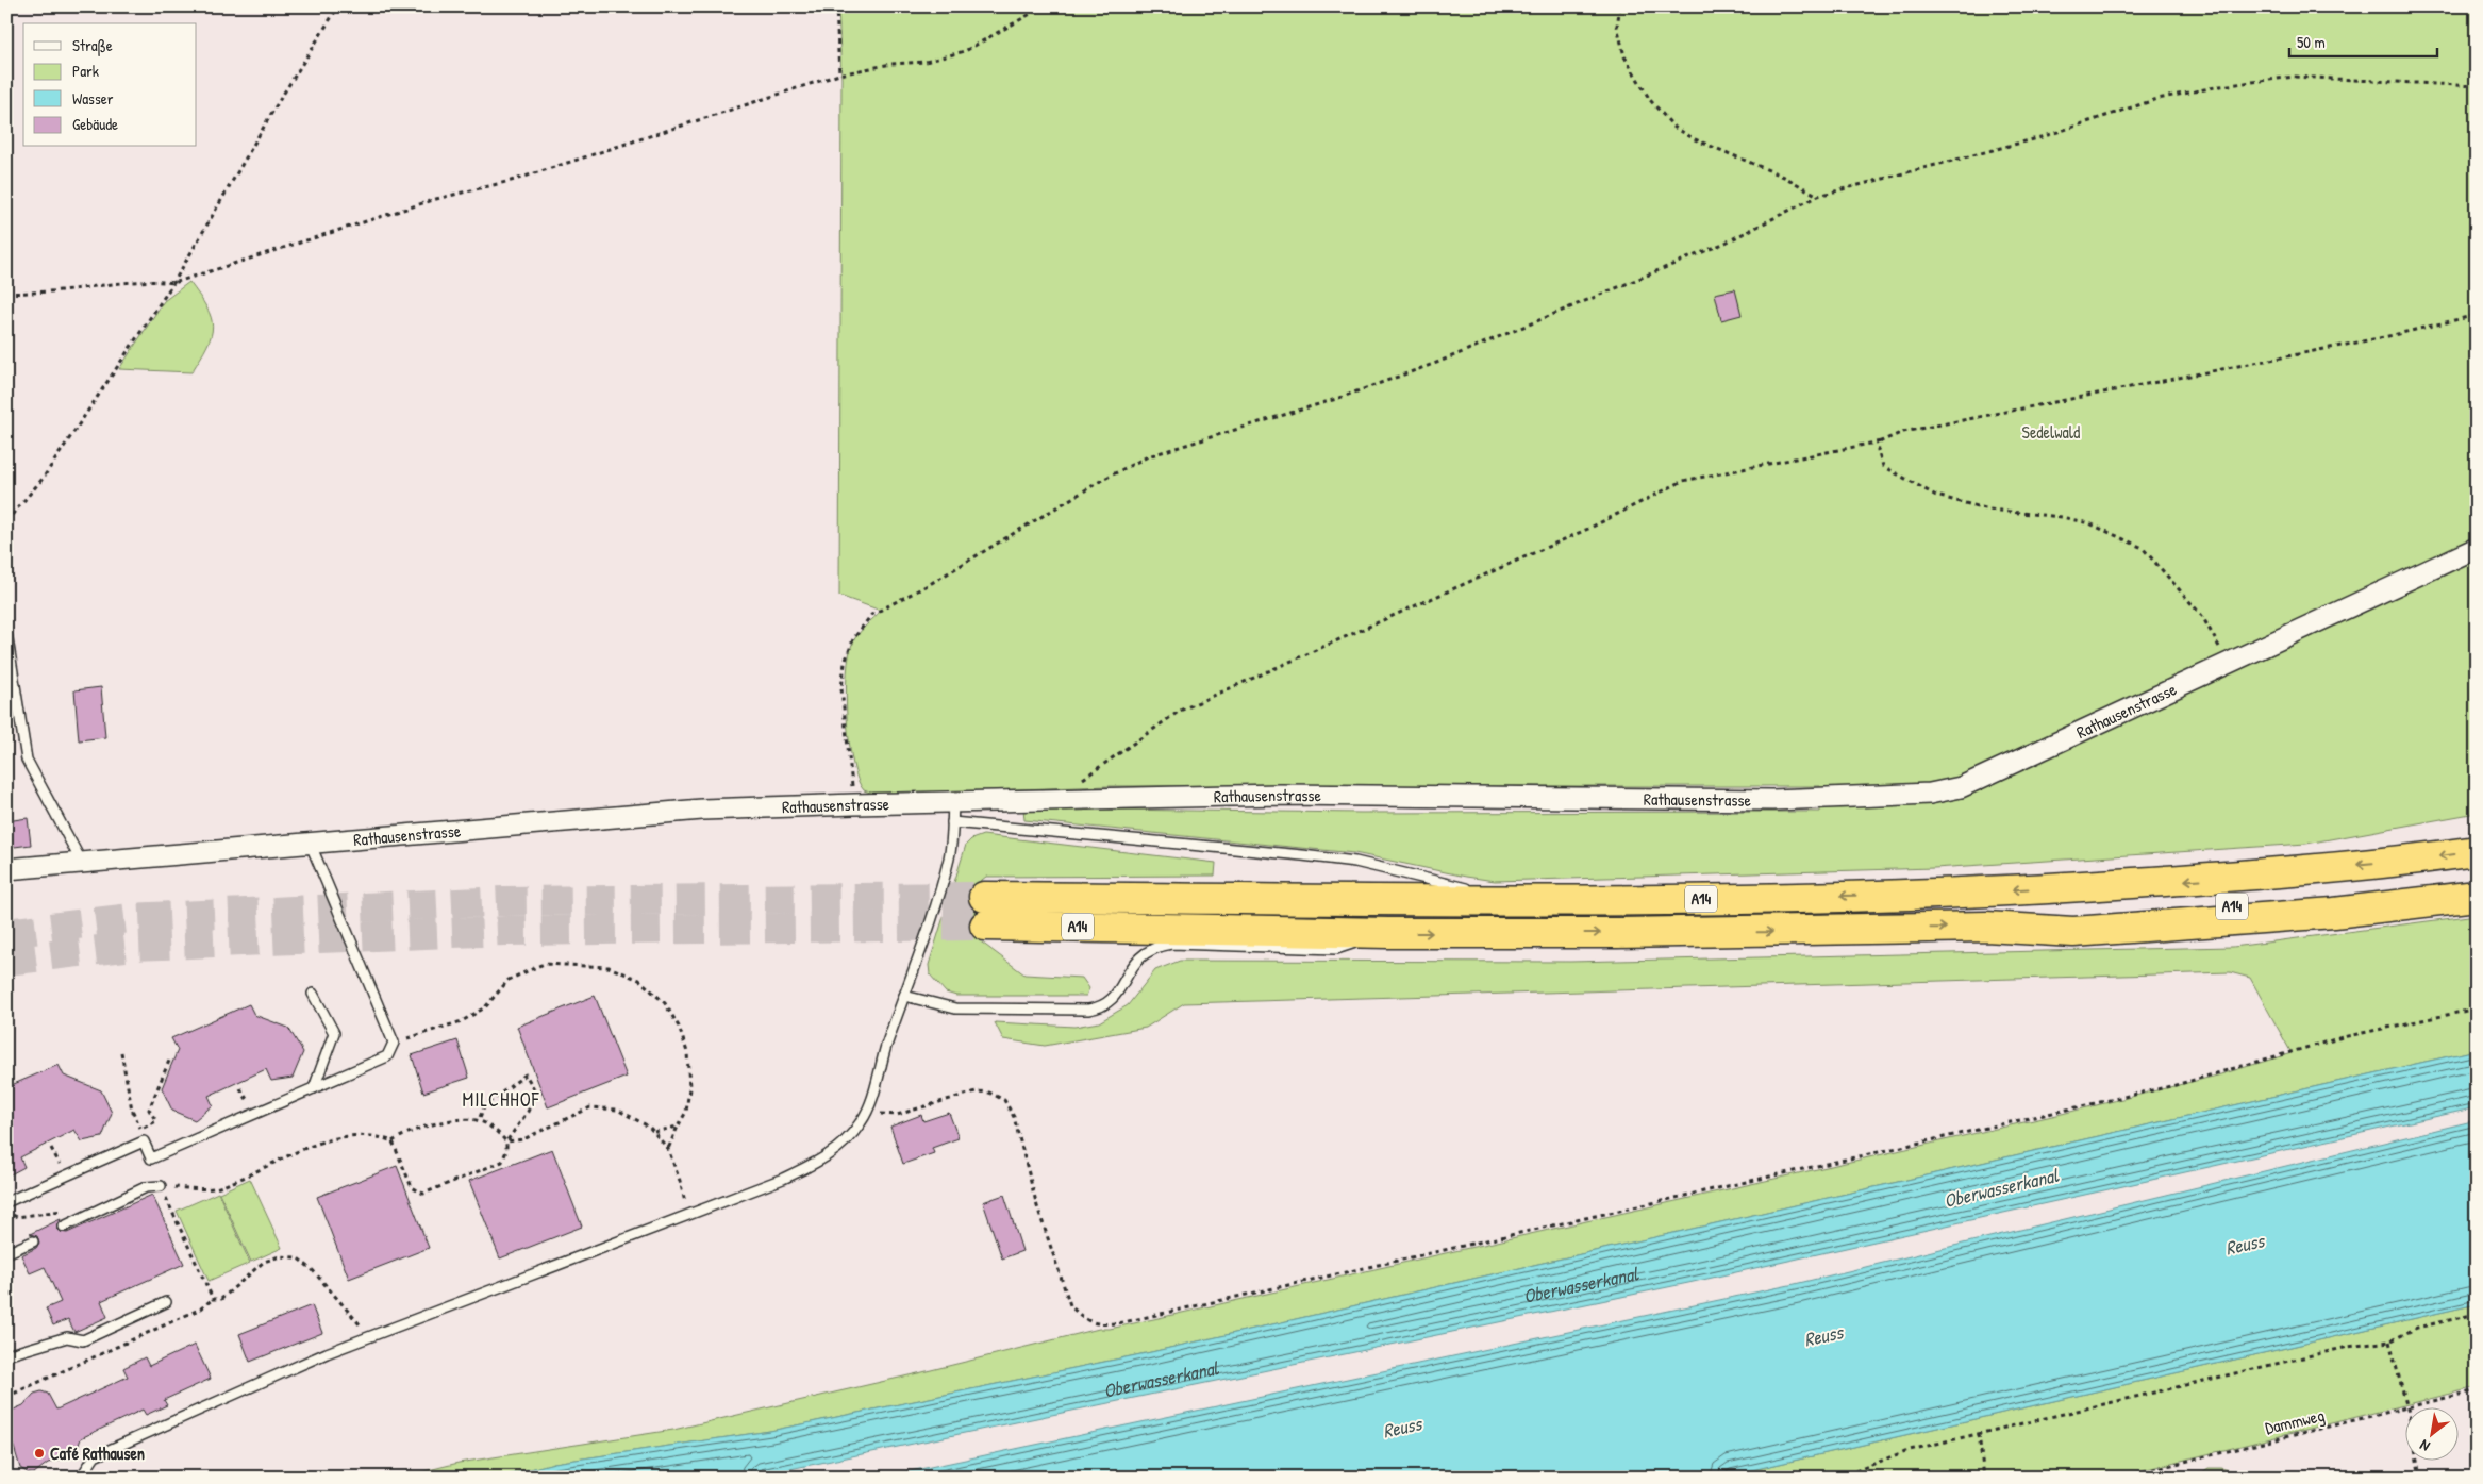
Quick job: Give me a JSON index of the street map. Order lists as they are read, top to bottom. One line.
{"streets":{"highway":["A14"],"street":["Rathausenstrasse"],"path":["Dammweg"]},"districts":["MILCHHOF"],"water":["Oberwasserkanal","Reuss"],"parks":["Sedelwald"],"places":["Café Rathausen"],"legend":["Straße","Park","Wasser","Gebäude"],"scale_bar":"50 m","north":"bottom left"}
